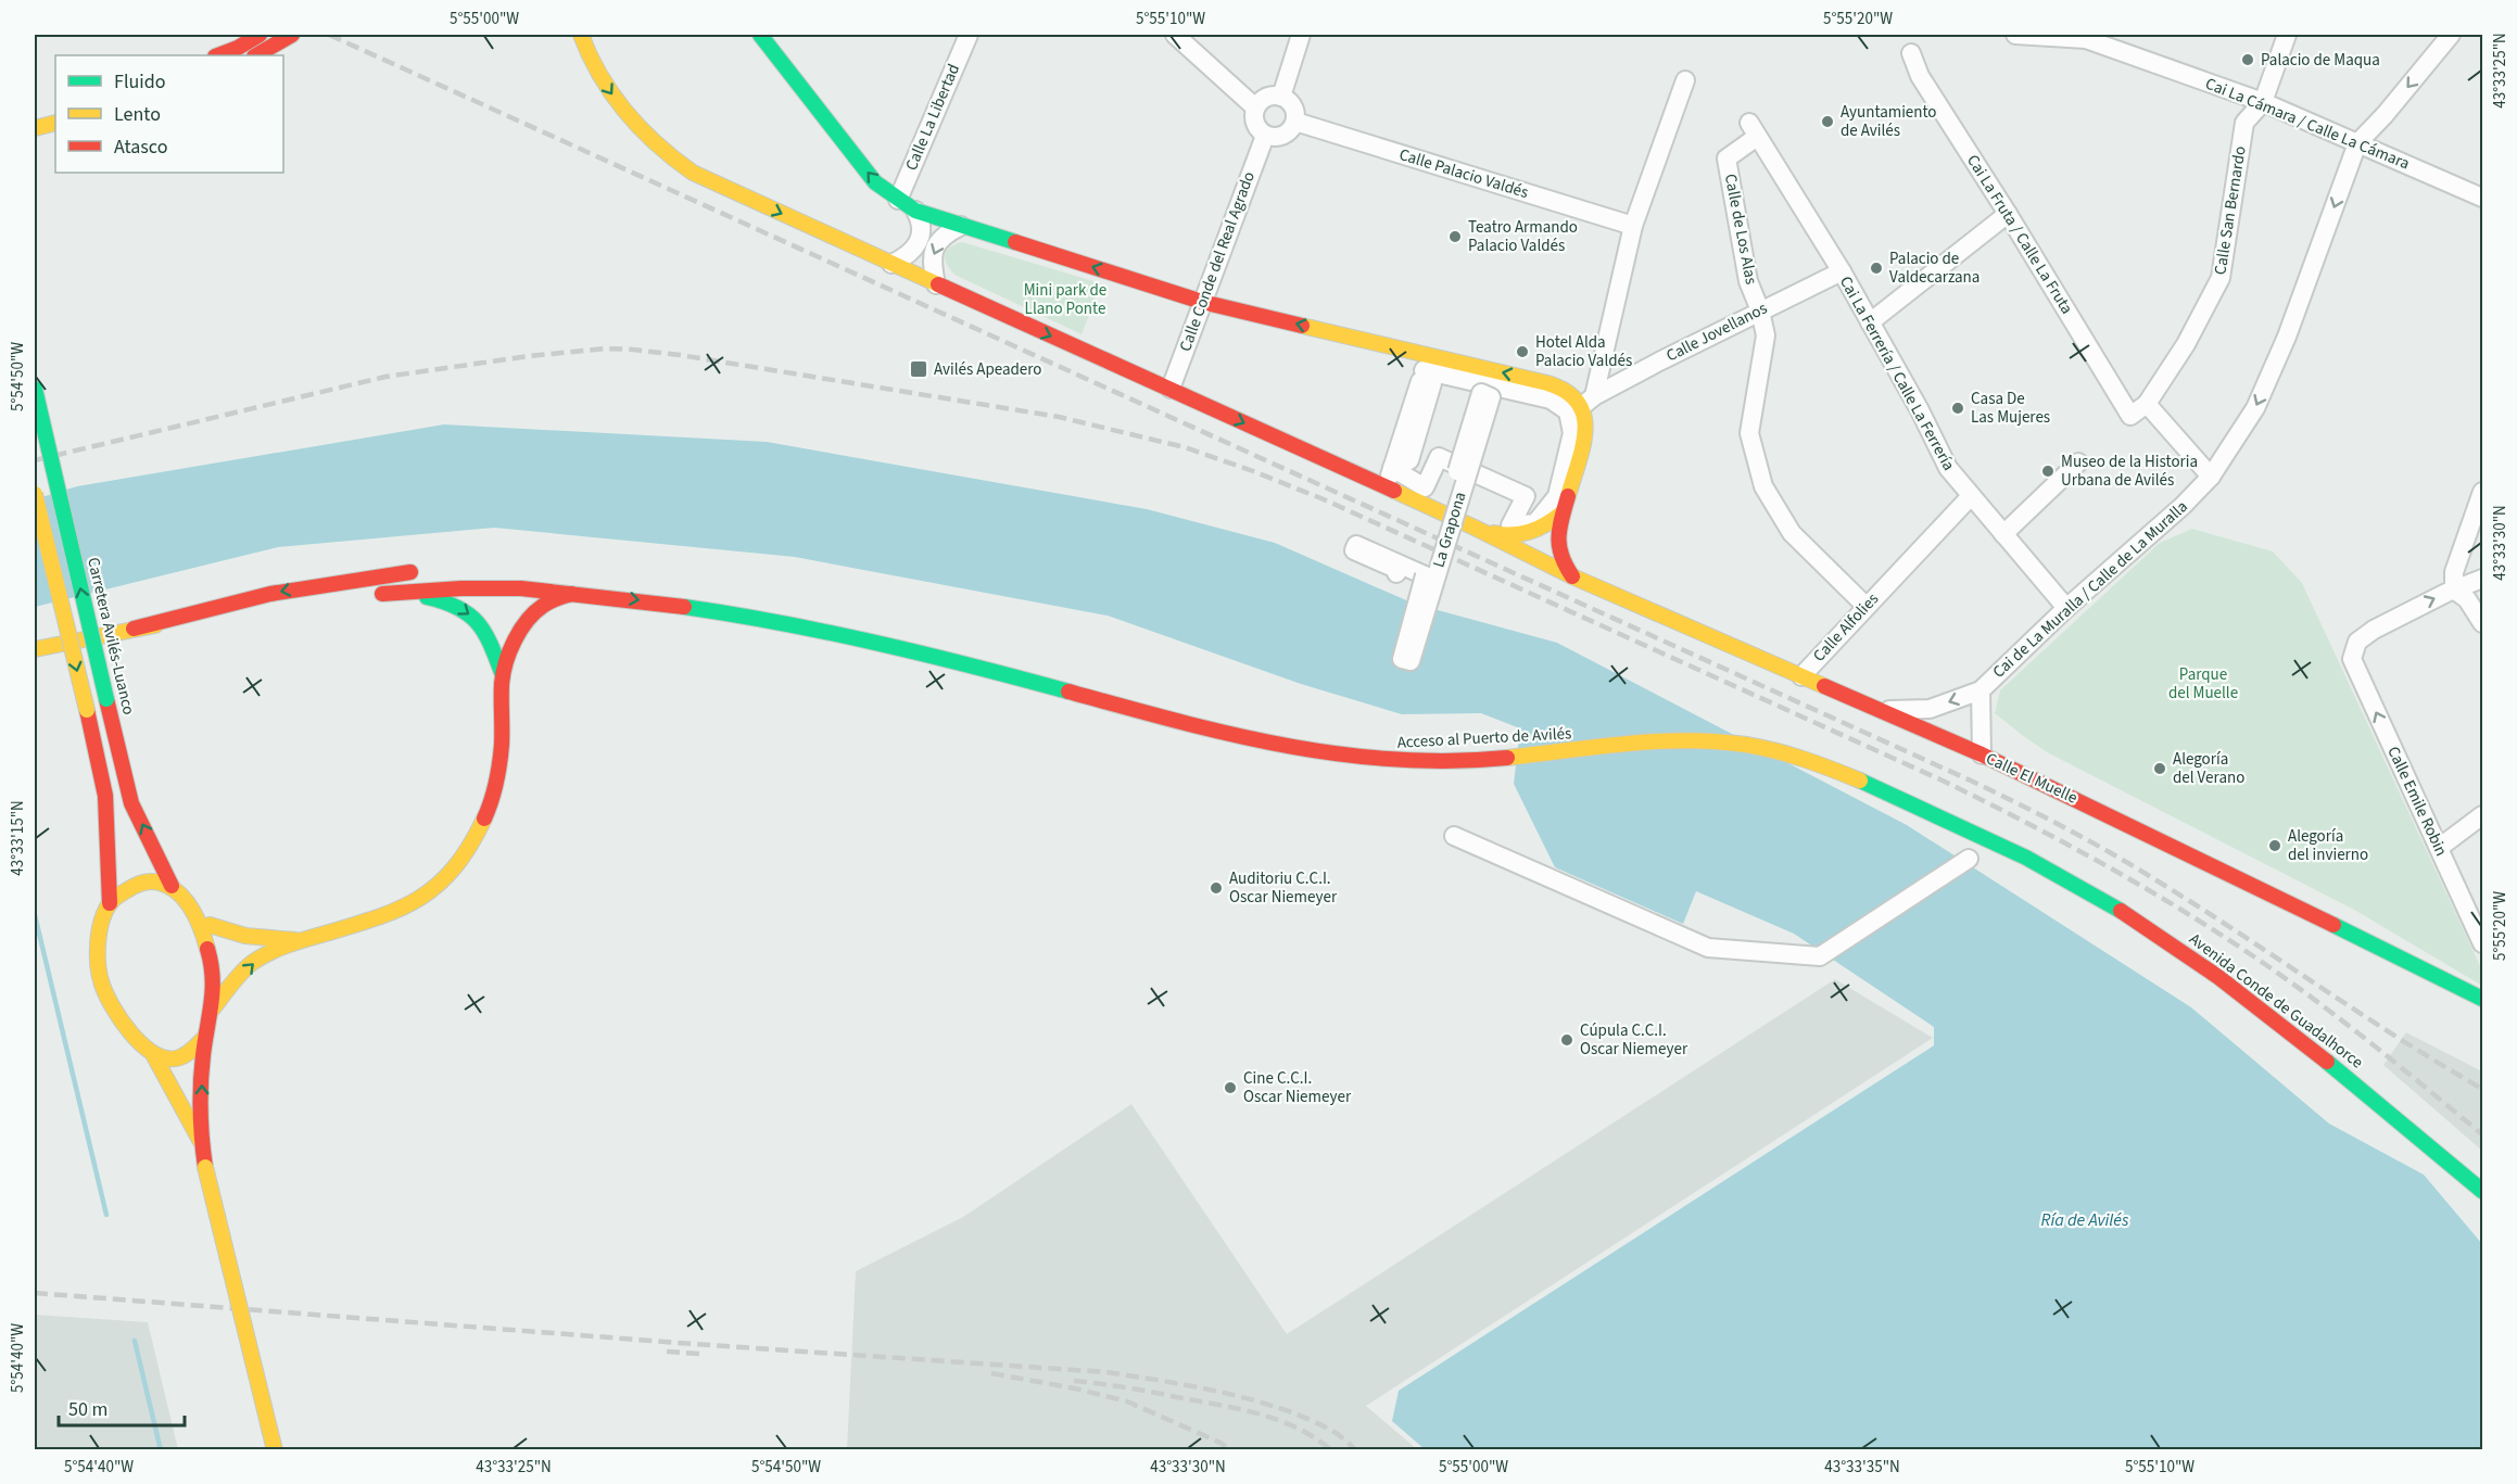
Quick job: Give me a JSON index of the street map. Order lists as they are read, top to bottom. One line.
{"streets":{"main road":["Carretera Avilés-Luanco","Acceso al Puerto de Avilés","Calle El Muelle","Avenida Conde de Guadalhorce"],"street":["Calle La Libertad","Cai La Cámara / Calle La Cámara","Calle Palacio Valdés","Calle San Bernardo","Calle de Los Alas","Cai La Fruta / Calle La Fruta","Calle Conde del Real Agrado","Calle Jovellanos","Cai La Ferrería / Calle La Ferrería","La Grapona","Cai de La Muralla / Calle de La Muralla","Calle Alfolies","Calle Emile Robin"]},"crossings":[["Cai La Cámara / Calle La Cámara","Calle San Bernardo"],["Cai La Cámara / Calle La Cámara","Cai de La Muralla / Calle de La Muralla"],["Calle Palacio Valdés","Calle Conde del Real Agrado"],["Calle San Bernardo","Cai La Fruta / Calle La Fruta"],["Calle de Los Alas","Calle Jovellanos"],["Calle de Los Alas","Cai La Ferrería / Calle La Ferrería"],["Calle de Los Alas","Calle Alfolies"],["Calle Jovellanos","Cai La Ferrería / Calle La Ferrería"],["Cai La Ferrería / Calle La Ferrería","Cai de La Muralla / Calle de La Muralla"],["Cai de La Muralla / Calle de La Muralla","Calle El Muelle"],["Calle Alfolies","Calle El Muelle"],["Acceso al Puerto de Avilés","Avenida Conde de Guadalhorce"]],"one_way":["Cai de La Muralla / Calle de La Muralla"],"water":["Ría de Avilés"],"parks":["Mini park de Llano Ponte","Parque del Muelle"],"places":{"other":["Palacio de Maqua","Ayuntamiento de Avilés","Teatro Armando Palacio Valdés","Palacio de Valdecarzana","Hotel Alda Palacio Valdés","Casa De Las Mujeres","Museo de la Historia Urbana de Avilés","Alegoría del Verano","Alegoría del invierno","Auditoriu C.C.I. Oscar Niemeyer","Cúpula C.C.I. Oscar Niemeyer","Cine C.C.I. Oscar Niemeyer"],"transit":["Avilés Apeadero"]},"legend":["Fluido","Lento","Atasco"],"scale_bar":"50 m","coordinates":["5°55'00\"W","5°55'10\"W","5°55'20\"W","43°33'25\"N","5°54'50\"W","43°33'30\"N","43°33'15\"N","5°54'40\"W","43°33'35\"N"]}
